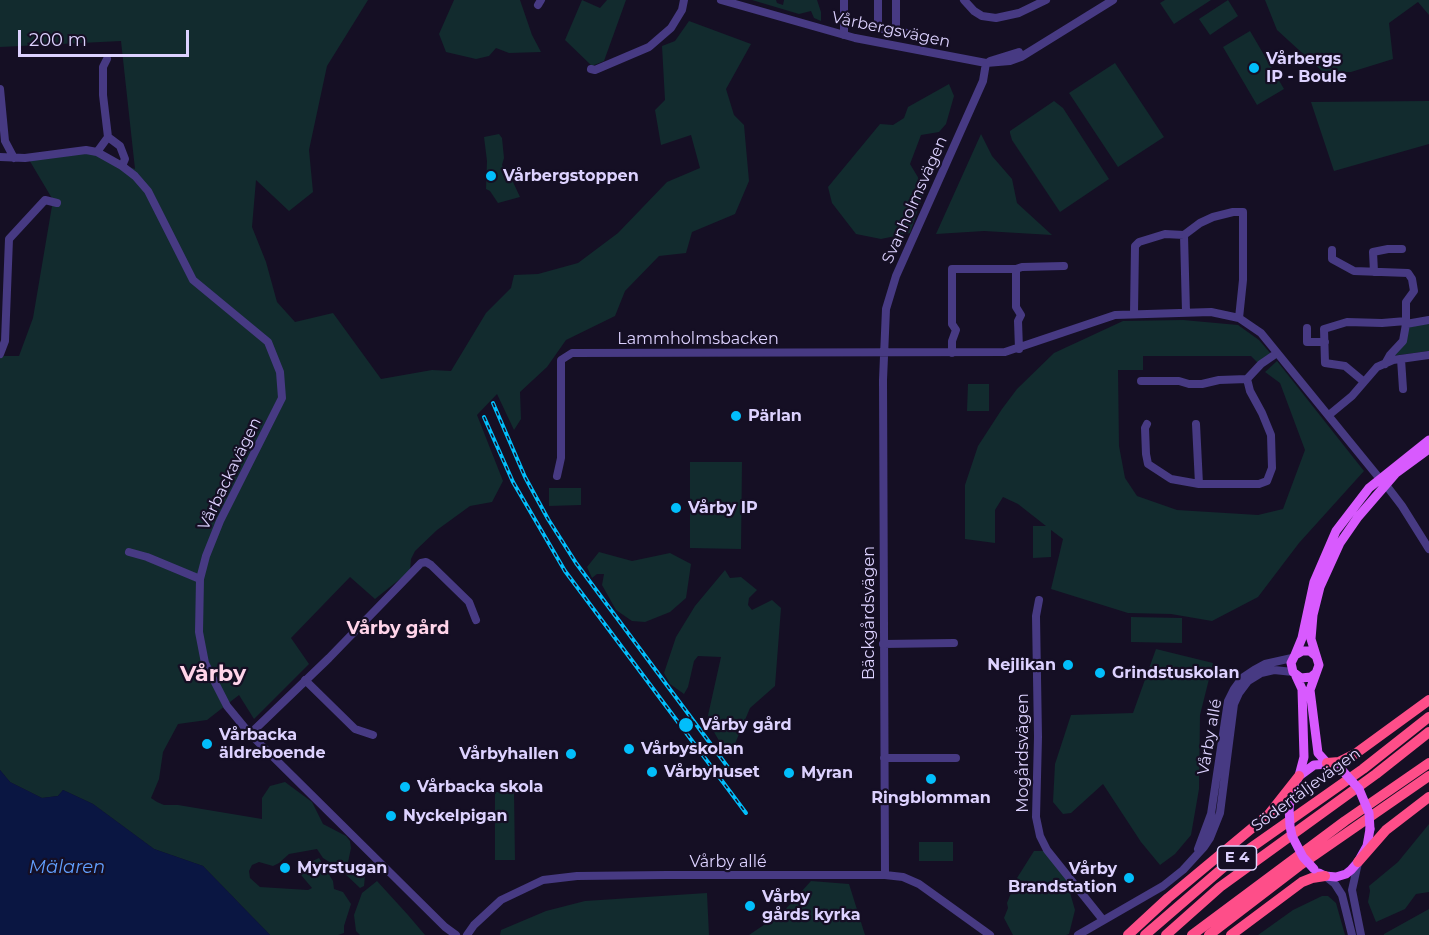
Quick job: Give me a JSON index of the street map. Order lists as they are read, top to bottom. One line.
{"streets":{"highway":["Södertäljevägen","E 4"],"street":["Vårbergsvägen","Svanholmsvägen","Lammholmsbacken","Vårbackavägen","Bäckgårdsvägen","Vårby allé","Mogårdsvägen"]},"crossings":[["Vårbergsvägen","Svanholmsvägen"],["Svanholmsvägen","Lammholmsbacken"],["Svanholmsvägen","Bäckgårdsvägen"],["Lammholmsbacken","Bäckgårdsvägen"],["Bäckgårdsvägen","Vårby allé"],["Vårby allé","Mogårdsvägen"]],"districts":["Vårby gård","Vårby"],"water":["Mälaren"],"places":["Vårbergs IP - Boule","Vårbergstoppen","Pärlan","Vårby IP","Nejlikan","Grindstuskolan","Vårby gård","Vårbacka äldreboende","Vårbyskolan","Vårbyhallen","Vårbyhuset","Myran","Ringblomman","Vårbacka skola","Nyckelpigan","Myrstugan","Vårby Brandstation","Vårby gårds kyrka"],"scale_bar":"200 m"}
